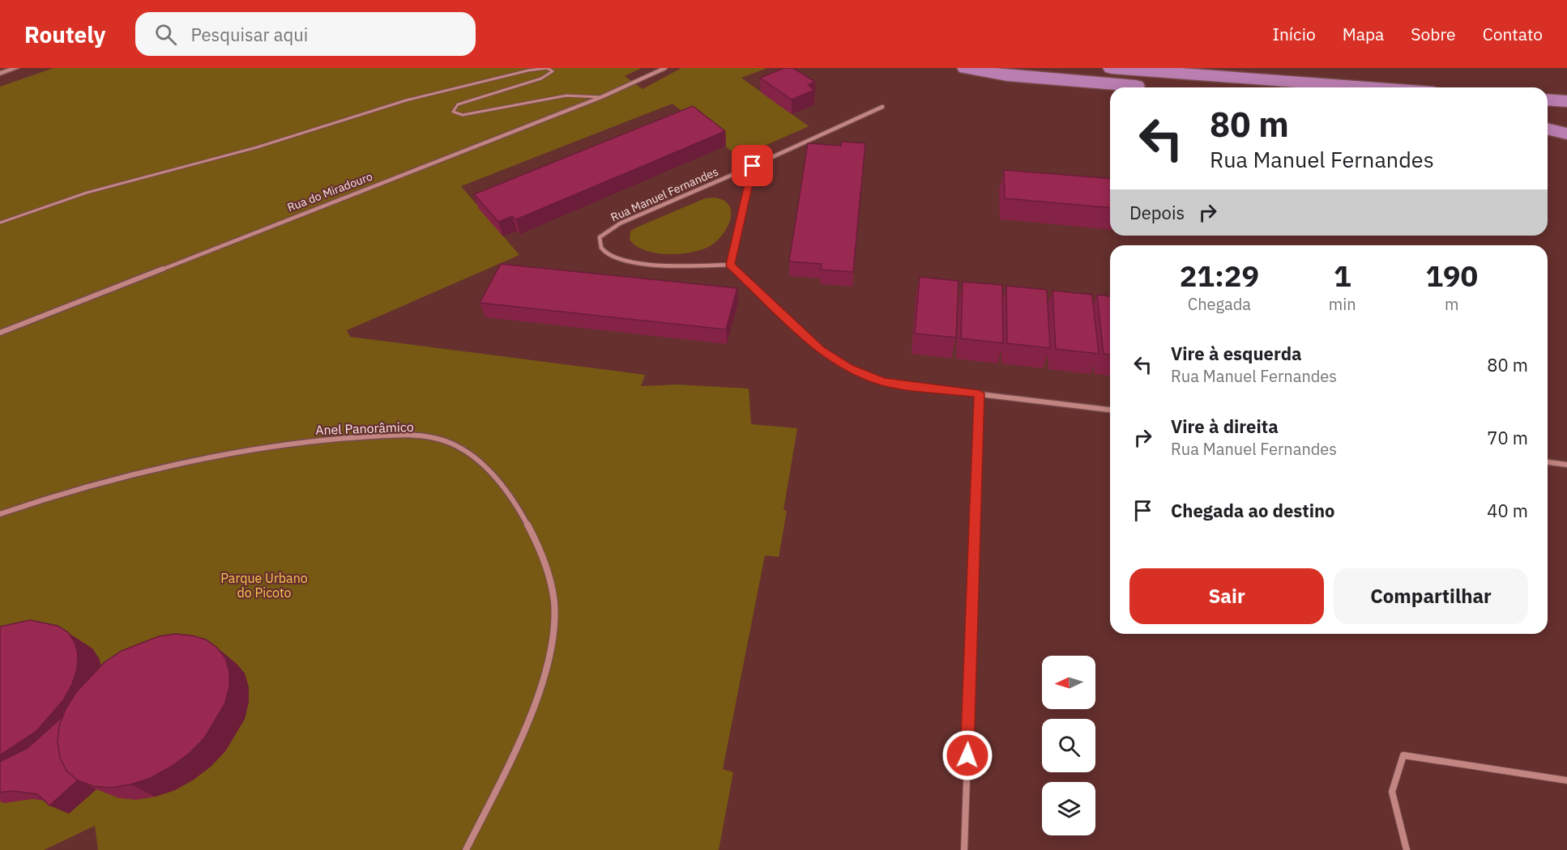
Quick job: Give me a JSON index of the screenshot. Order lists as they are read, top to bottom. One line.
{"streets":{"street":["Rua do Miradouro","Rua Manuel Fernandes","Anel Panorâmico"]},"parks":["Parque Urbano do Picoto"],"north":"left","page":{"header":"Routely","search":"Pesquisar aqui","nav":["Início","Mapa","Sobre","Contato"],"turn":["80 m","Rua Manuel Fernandes"],"then":"Depois","eta":["21:29","Chegada","1","min","190","m"],"list":[{"name":"Vire à esquerda","note":"Rua Manuel Fernandes","value":"80 m"},{"name":"Vire à direita","note":"Rua Manuel Fernandes","value":"70 m"},{"name":"Chegada ao destino","value":"40 m"}],"buttons":["Sair","Compartilhar"]}}
